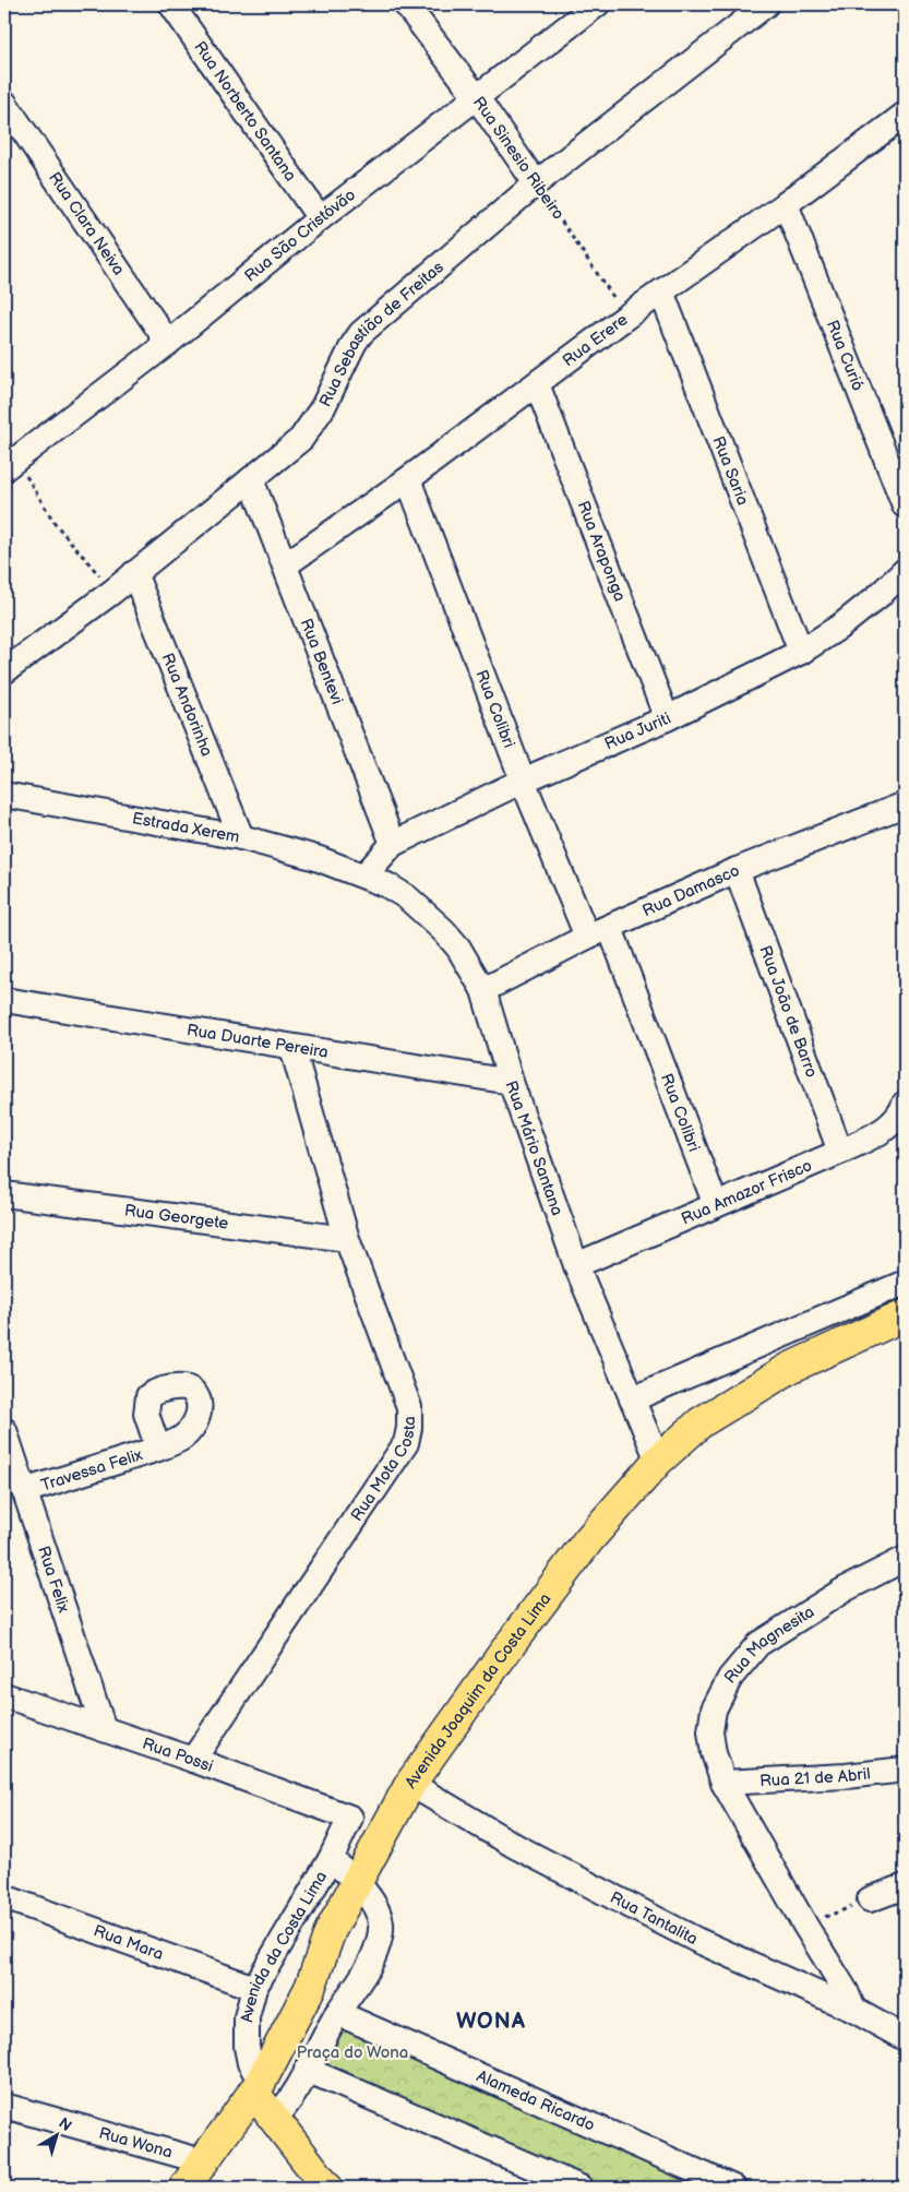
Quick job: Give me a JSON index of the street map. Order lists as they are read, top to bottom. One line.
{"streets":{"main road":["Avenida Joaquim da Costa Lima"],"street":["Rua Norberto Santana","Rua Sinesio Ribeiro","Rua Clara Neiva","Rua São Cristóvão","Rua Sebastião de Freitas","Rua Erere","Rua Curió","Rua Saria","Rua Araponga","Rua Bentevi","Rua Andorinha","Rua Colibri","Rua Juriti","Estrada Xerem","Rua Damasco","Rua Joāo de Barro","Rua Duarte Pereira","Rua Mário Santana","Rua Amazor Frisco","Rua Georgete","Rua Mota Costa","Travessa Felix","Rua Felix","Rua Magnesita","Rua Possi","Rua 21 de Abril","Rua Tantalita","Rua Mara","Avenida da Costa Lima","Alameda Ricardo","Rua Wona"]},"crossings":[["Rua Norberto Santana","Rua São Cristóvão"],["Rua Sinesio Ribeiro","Rua São Cristóvão"],["Rua Sinesio Ribeiro","Rua Sebastião de Freitas"],["Rua Sinesio Ribeiro","Rua Erere"],["Rua Clara Neiva","Rua São Cristóvão"],["Rua Sebastião de Freitas","Rua Bentevi"],["Rua Sebastião de Freitas","Rua Andorinha"],["Rua Erere","Rua Curió"],["Rua Erere","Rua Saria"],["Rua Erere","Rua Araponga"],["Rua Erere","Rua Bentevi"],["Rua Erere","Rua Colibri"],["Rua Saria","Rua Juriti"],["Rua Araponga","Rua Juriti"],["Rua Bentevi","Rua Juriti"],["Rua Andorinha","Estrada Xerem"],["Rua Colibri","Rua Juriti"],["Rua Colibri","Rua Damasco"],["Rua Colibri","Rua Amazor Frisco"],["Rua Juriti","Estrada Xerem"],["Rua Juriti","Rua Mário Santana"],["Estrada Xerem","Rua Mário Santana"],["Rua Damasco","Rua Joāo de Barro"],["Rua Damasco","Rua Mário Santana"],["Rua Joāo de Barro","Rua Amazor Frisco"],["Rua Duarte Pereira","Rua Mário Santana"],["Rua Duarte Pereira","Rua Mota Costa"],["Rua Mário Santana","Rua Amazor Frisco"],["Rua Mário Santana","Avenida Joaquim da Costa Lima"],["Rua Georgete","Rua Mota Costa"],["Rua Mota Costa","Rua Possi"],["Travessa Felix","Rua Felix"],["Rua Felix","Rua Possi"],["Rua Magnesita","Rua 21 de Abril"],["Rua Magnesita","Rua Tantalita"],["Avenida Joaquim da Costa Lima","Rua Tantalita"],["Avenida Joaquim da Costa Lima","Avenida da Costa Lima"],["Avenida Joaquim da Costa Lima","Rua Wona"],["Rua Possi","Avenida da Costa Lima"],["Rua Mara","Avenida da Costa Lima"],["Avenida da Costa Lima","Alameda Ricardo"]],"districts":["WONA"],"parks":["Praça do Wona"],"north":"top right"}
